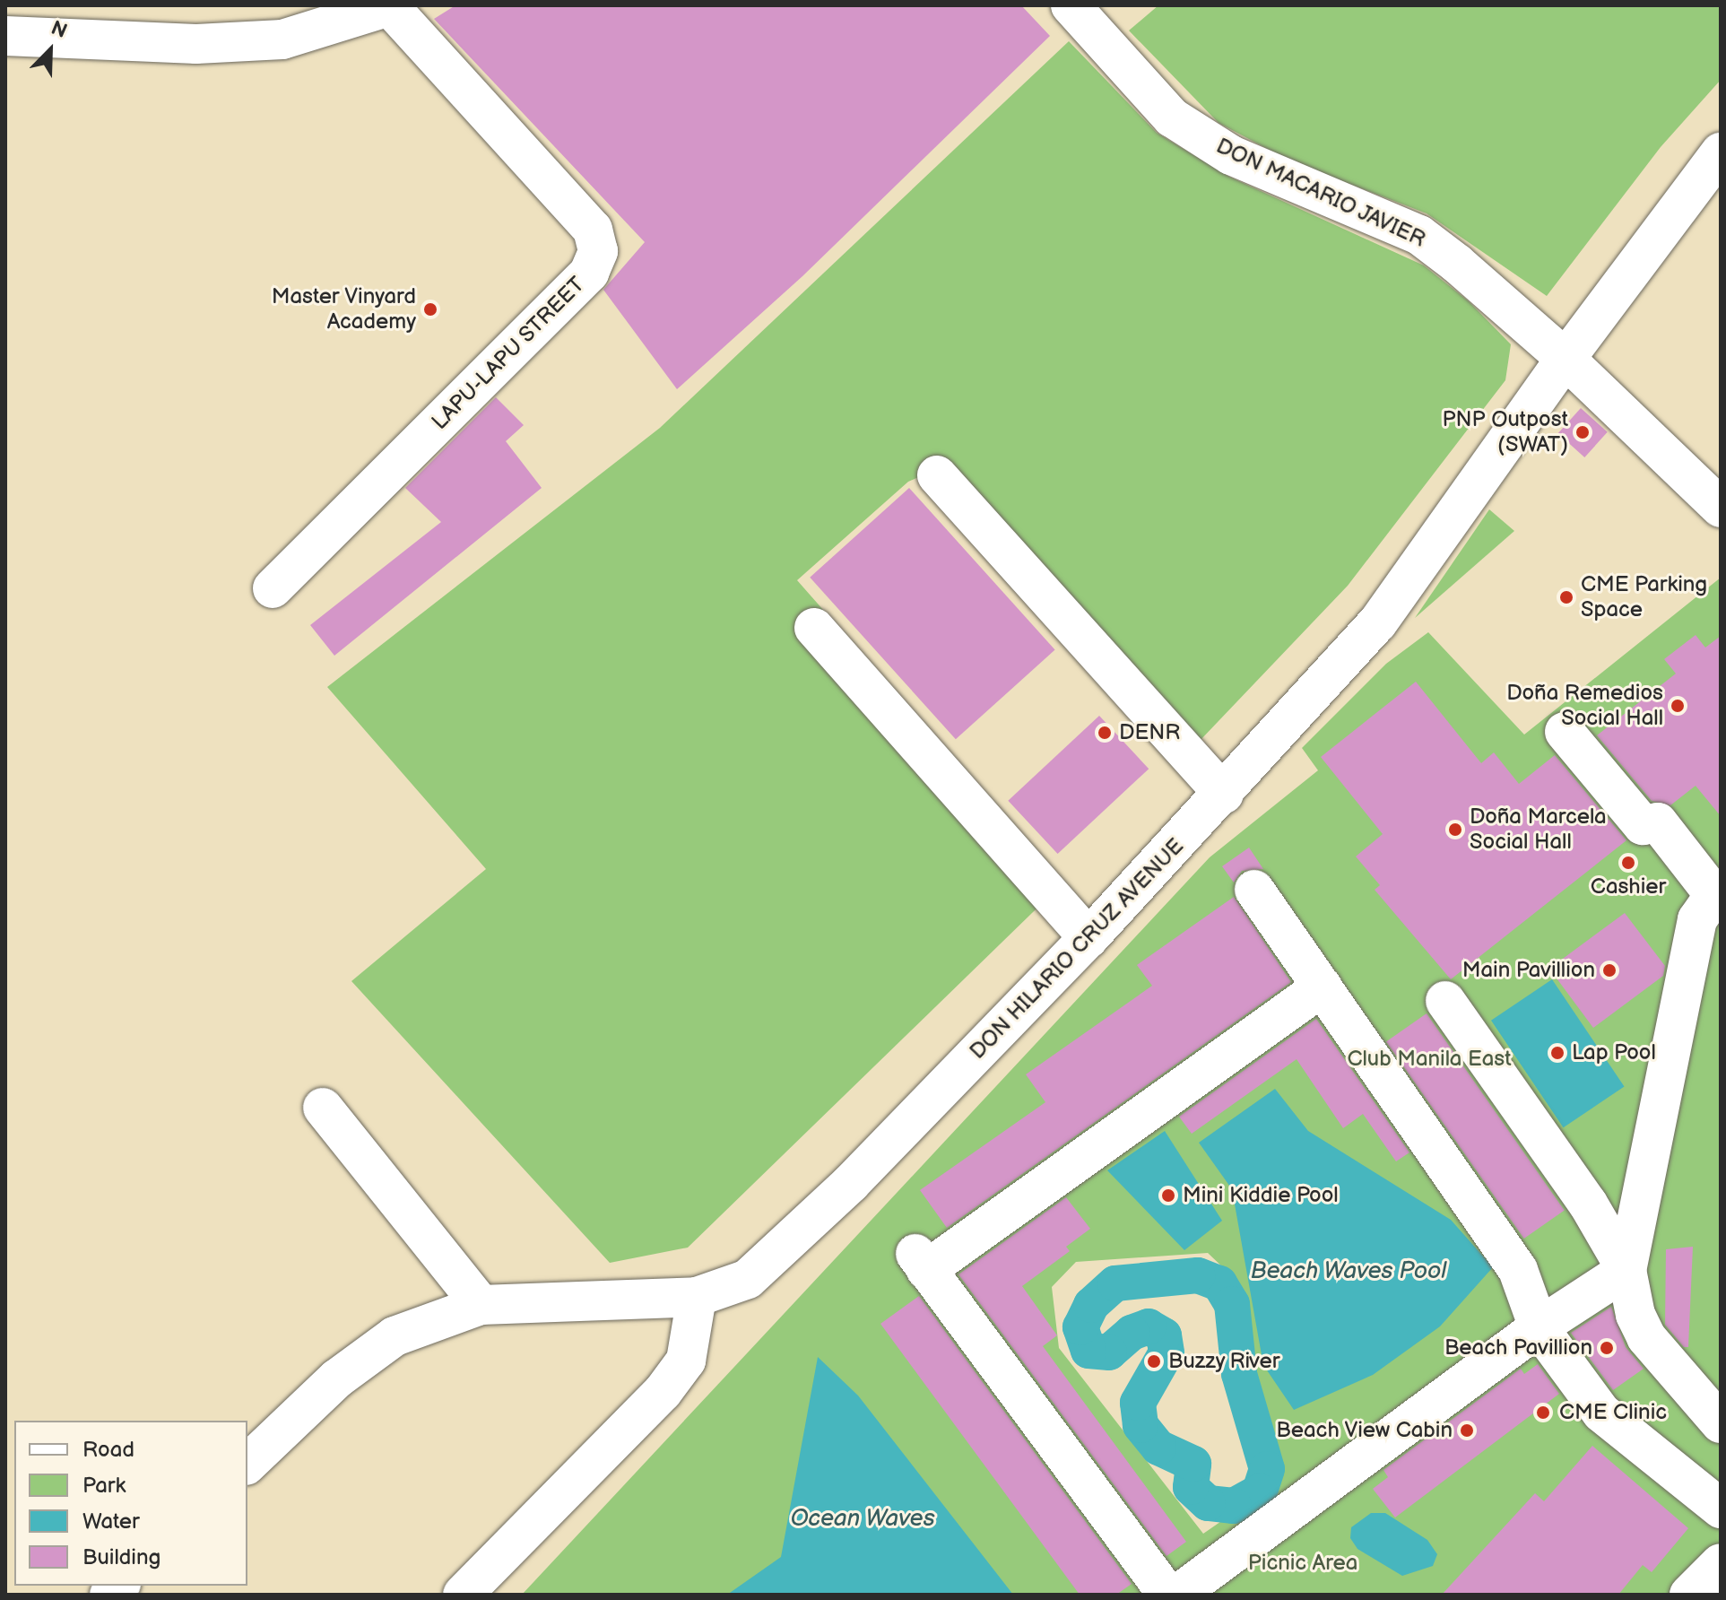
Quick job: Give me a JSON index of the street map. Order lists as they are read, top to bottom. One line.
{"streets":{"street":["DON MACARIO JAVIER","LAPU-LAPU STREET","DON HILARIO CRUZ AVENUE"]},"crossings":[["DON MACARIO JAVIER","DON HILARIO CRUZ AVENUE"]],"water":["Beach Waves Pool","Ocean Waves"],"parks":["Club Manila East","Picnic Area"],"places":["Master Vinyard Academy","PNP Outpost (SWAT)","CME Parking Space","Doña Remedios Social Hall","DENR","Doña Marcela Social Hall","Cashier","Main Pavillion","Lap Pool","Mini Kiddie Pool","Beach Pavillion","Buzzy River","CME Clinic","Beach View Cabin"],"legend":["Road","Park","Water","Building"],"north":"top right"}
